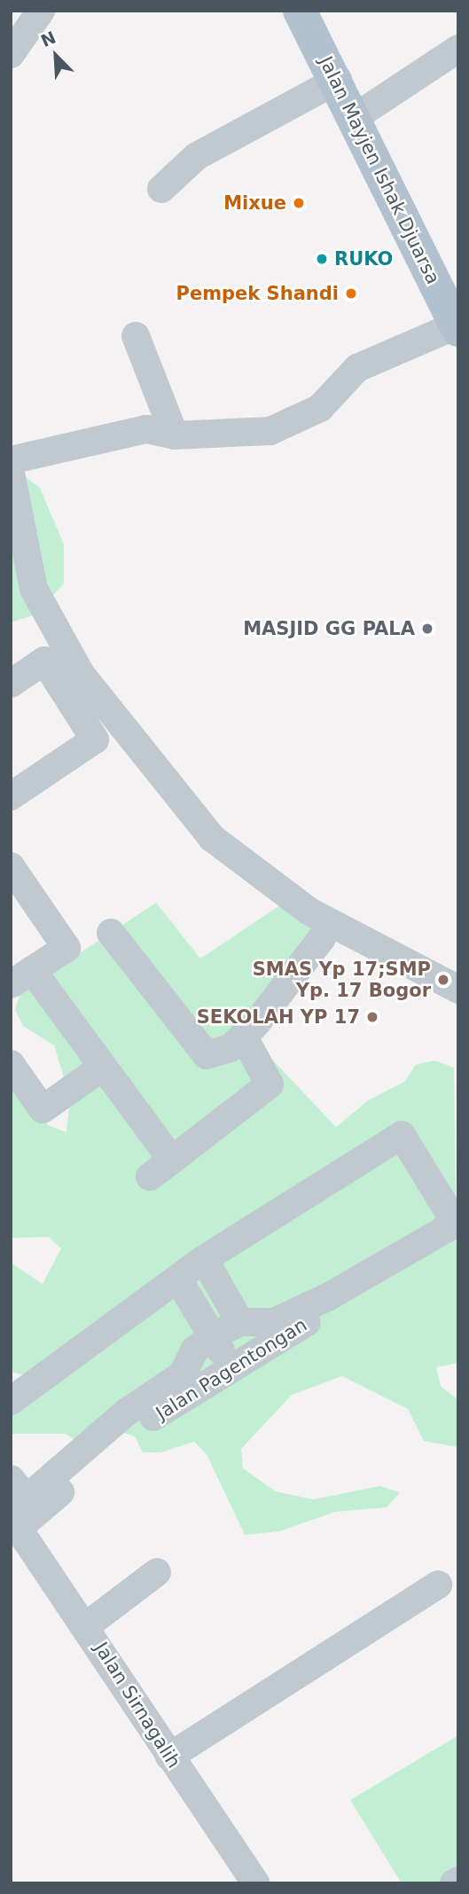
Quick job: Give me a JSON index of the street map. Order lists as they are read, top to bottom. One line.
{"streets":{"main road":["Jalan Mayjen Ishak Djuarsa"],"street":["Jalan Pagentongan","Jalan Sirnagalih"]},"crossings":[["Jalan Pagentongan","Jalan Sirnagalih"]],"places":["Mixue","RUKO","Pempek Shandi","MASJID GG PALA","SMAS Yp 17;SMP Yp. 17 Bogor","SEKOLAH YP 17"],"north":"top left"}
